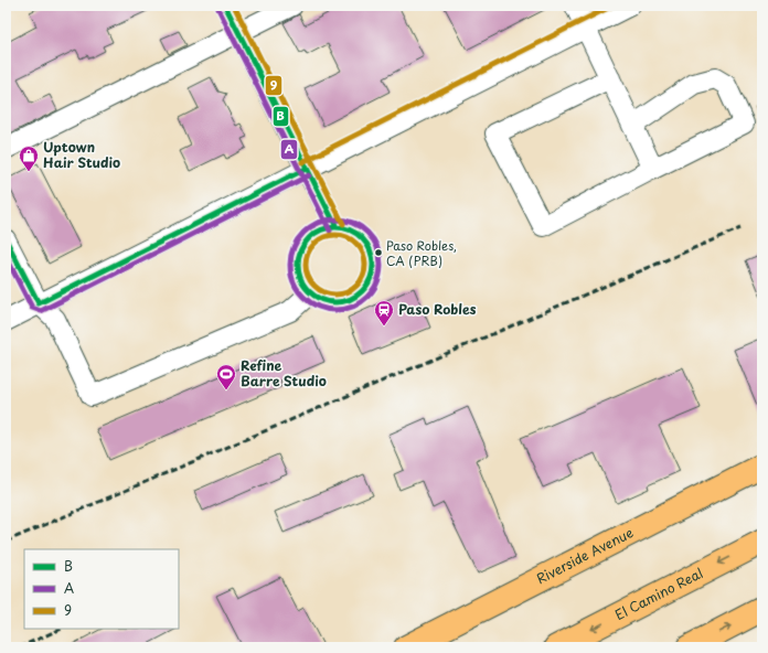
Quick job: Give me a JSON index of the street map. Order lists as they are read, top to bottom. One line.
{"streets":{"main road":["Riverside Avenue","El Camino Real"]},"places":{"shop":["Uptown Hair Studio"],"other":["Paso Robles, CA (PRB)"],"station":["Paso Robles"],"sports":["Refine Barre Studio"]},"lines":["transit line B","transit line 9","transit line A"],"legend":["B","A","9"]}
